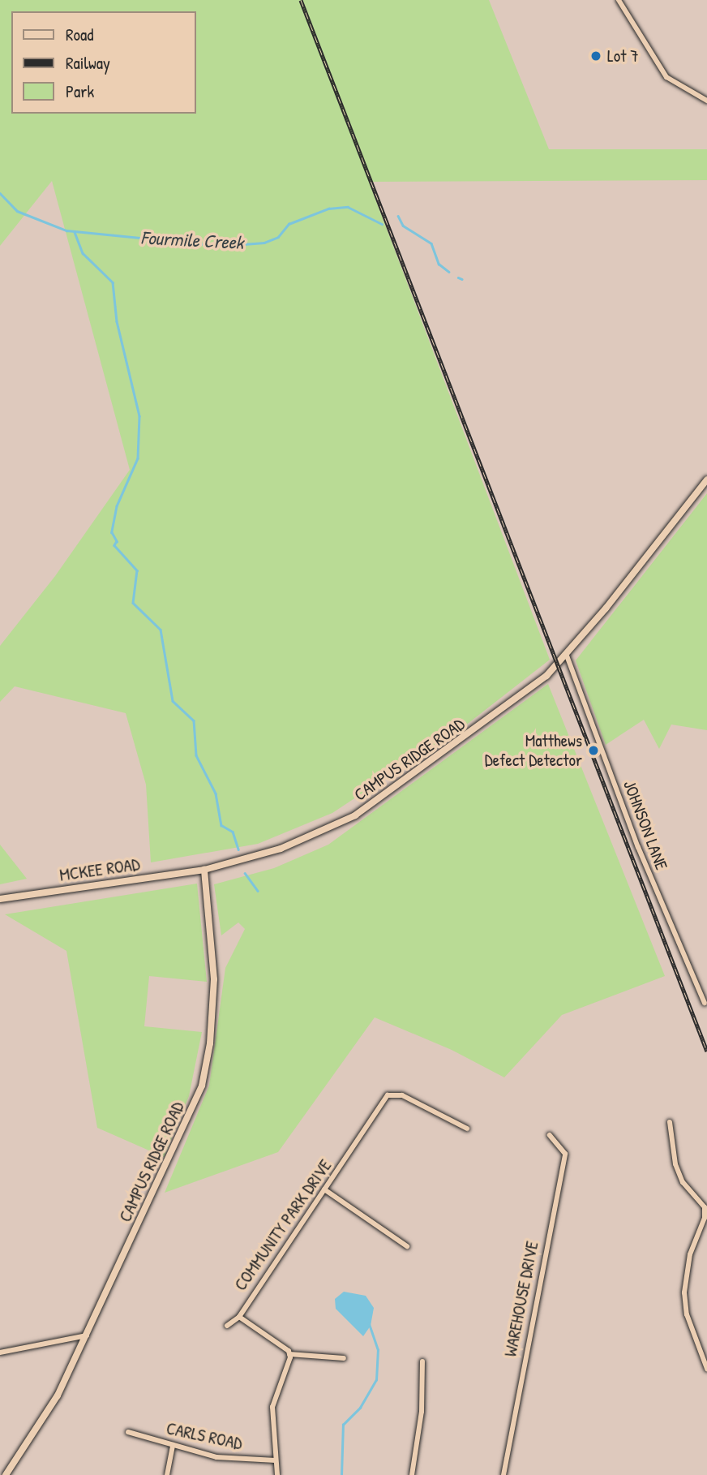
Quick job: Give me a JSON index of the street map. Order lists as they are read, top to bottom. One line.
{"streets":{"street":["CAMPUS RIDGE ROAD","JOHNSON LANE","MCKEE ROAD","COMMUNITY PARK DRIVE","WAREHOUSE DRIVE","CARLS ROAD"]},"crossings":[["CAMPUS RIDGE ROAD","JOHNSON LANE"],["CAMPUS RIDGE ROAD","MCKEE ROAD"]],"water":["Fourmile Creek"],"places":["Lot 7","Matthews Defect Detector"],"legend":["Road","Railway","Park"]}
